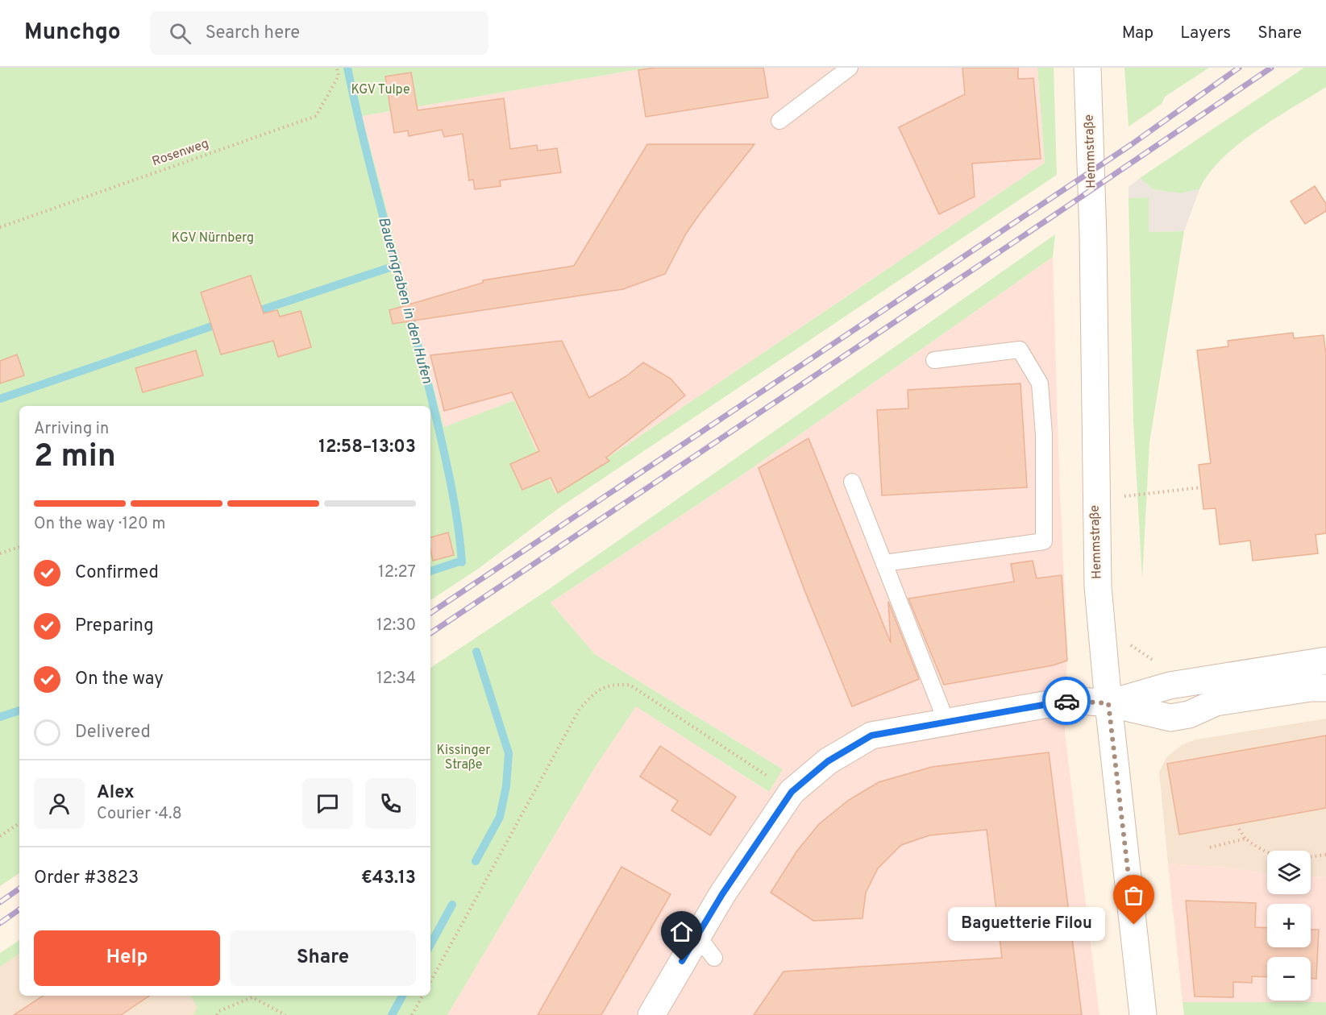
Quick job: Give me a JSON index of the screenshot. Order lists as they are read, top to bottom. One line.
{"streets":{"street":["Hemmstraße"],"path":["Rosenweg"]},"water":["Bauerngraben in den Hufen"],"parks":["KGV Tulpe","KGV Nürnberg","Kissinger Straße"],"places":["Baguetterie Filou"],"page":{"header":"Munchgo","search":"Search here","nav":["Map","Layers","Share"],"heading":["2 min","Arriving in","12:58–13:03"],"panel":["Alex","Courier · 4.8","Order #3823","€43.13"],"bar":"On the way · 120 m","list":[["Confirmed","12:27"],["Preparing","12:30"],["On the way","12:34"],"Delivered"],"map_buttons":["+","−"],"bubble":"Baguetterie Filou","buttons":["Help","Share"]}}
